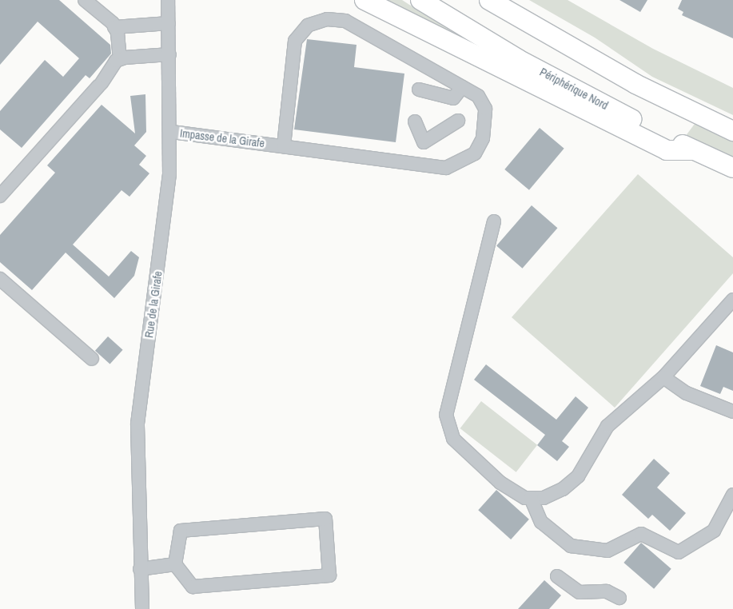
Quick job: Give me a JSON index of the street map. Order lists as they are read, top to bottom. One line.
{"streets":{"highway":["Périphérique Nord"],"street":["Impasse de la Girafe","Rue de la Girafe"]},"crossings":[["Impasse de la Girafe","Rue de la Girafe"]]}
